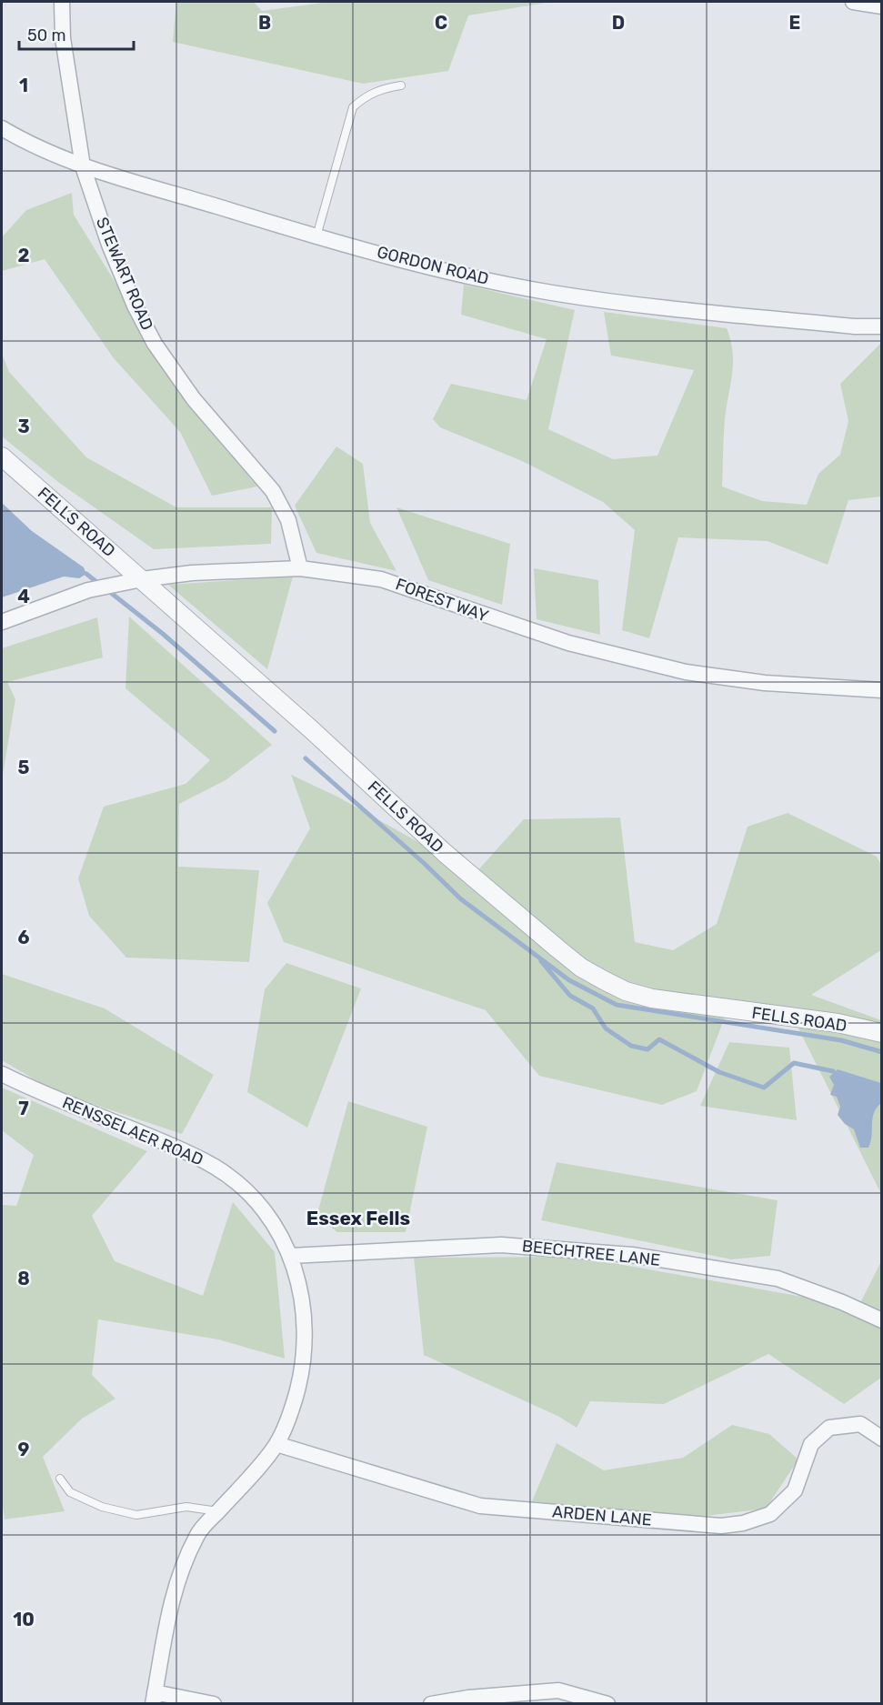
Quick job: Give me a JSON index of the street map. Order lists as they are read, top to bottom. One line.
{"streets":{"street":["GORDON ROAD","STEWART ROAD","FELLS ROAD","FOREST WAY","RENSSELAER ROAD","BEECHTREE LANE","ARDEN LANE"]},"crossings":[["GORDON ROAD","STEWART ROAD"],["STEWART ROAD","FOREST WAY"],["FELLS ROAD","FOREST WAY"],["RENSSELAER ROAD","BEECHTREE LANE"],["RENSSELAER ROAD","ARDEN LANE"]],"districts":["Essex Fells"],"scale_bar":"50 m","grid":{"columns":["B","C","D","E"],"rows":["1","2","3","4","5","6","7","8","9","10"]}}
